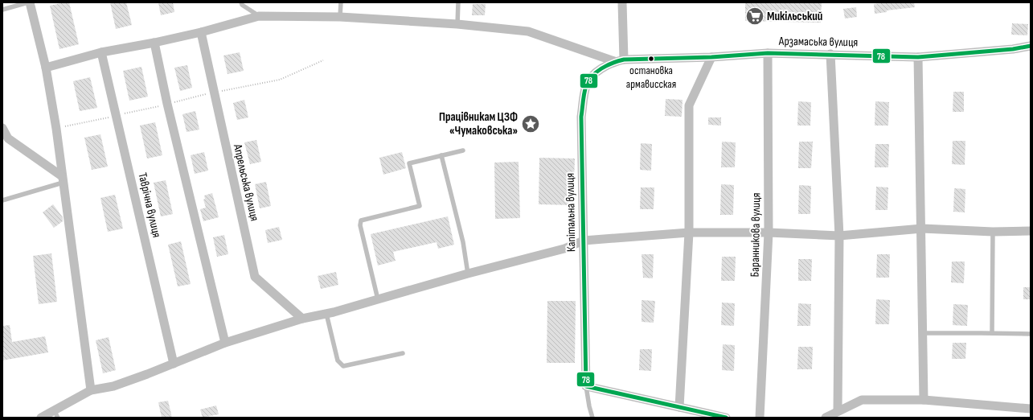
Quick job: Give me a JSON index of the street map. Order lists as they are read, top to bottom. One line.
{"streets":{"street":["Арзамаська вулиця","Апрельська вулиця","Таврічна вулиця","Капітальна вулиця","Баранникова вулиця"]},"crossings":[["Арзамаська вулиця","Капітальна вулиця"],["Арзамаська вулиця","Баранникова вулиця"]],"places":{"supermarket":["Микільський"],"other":["остановка армависская"],"place":["Працівникам ЦЗФ «Чумаковська»"]},"lines":["transit line 78"]}
